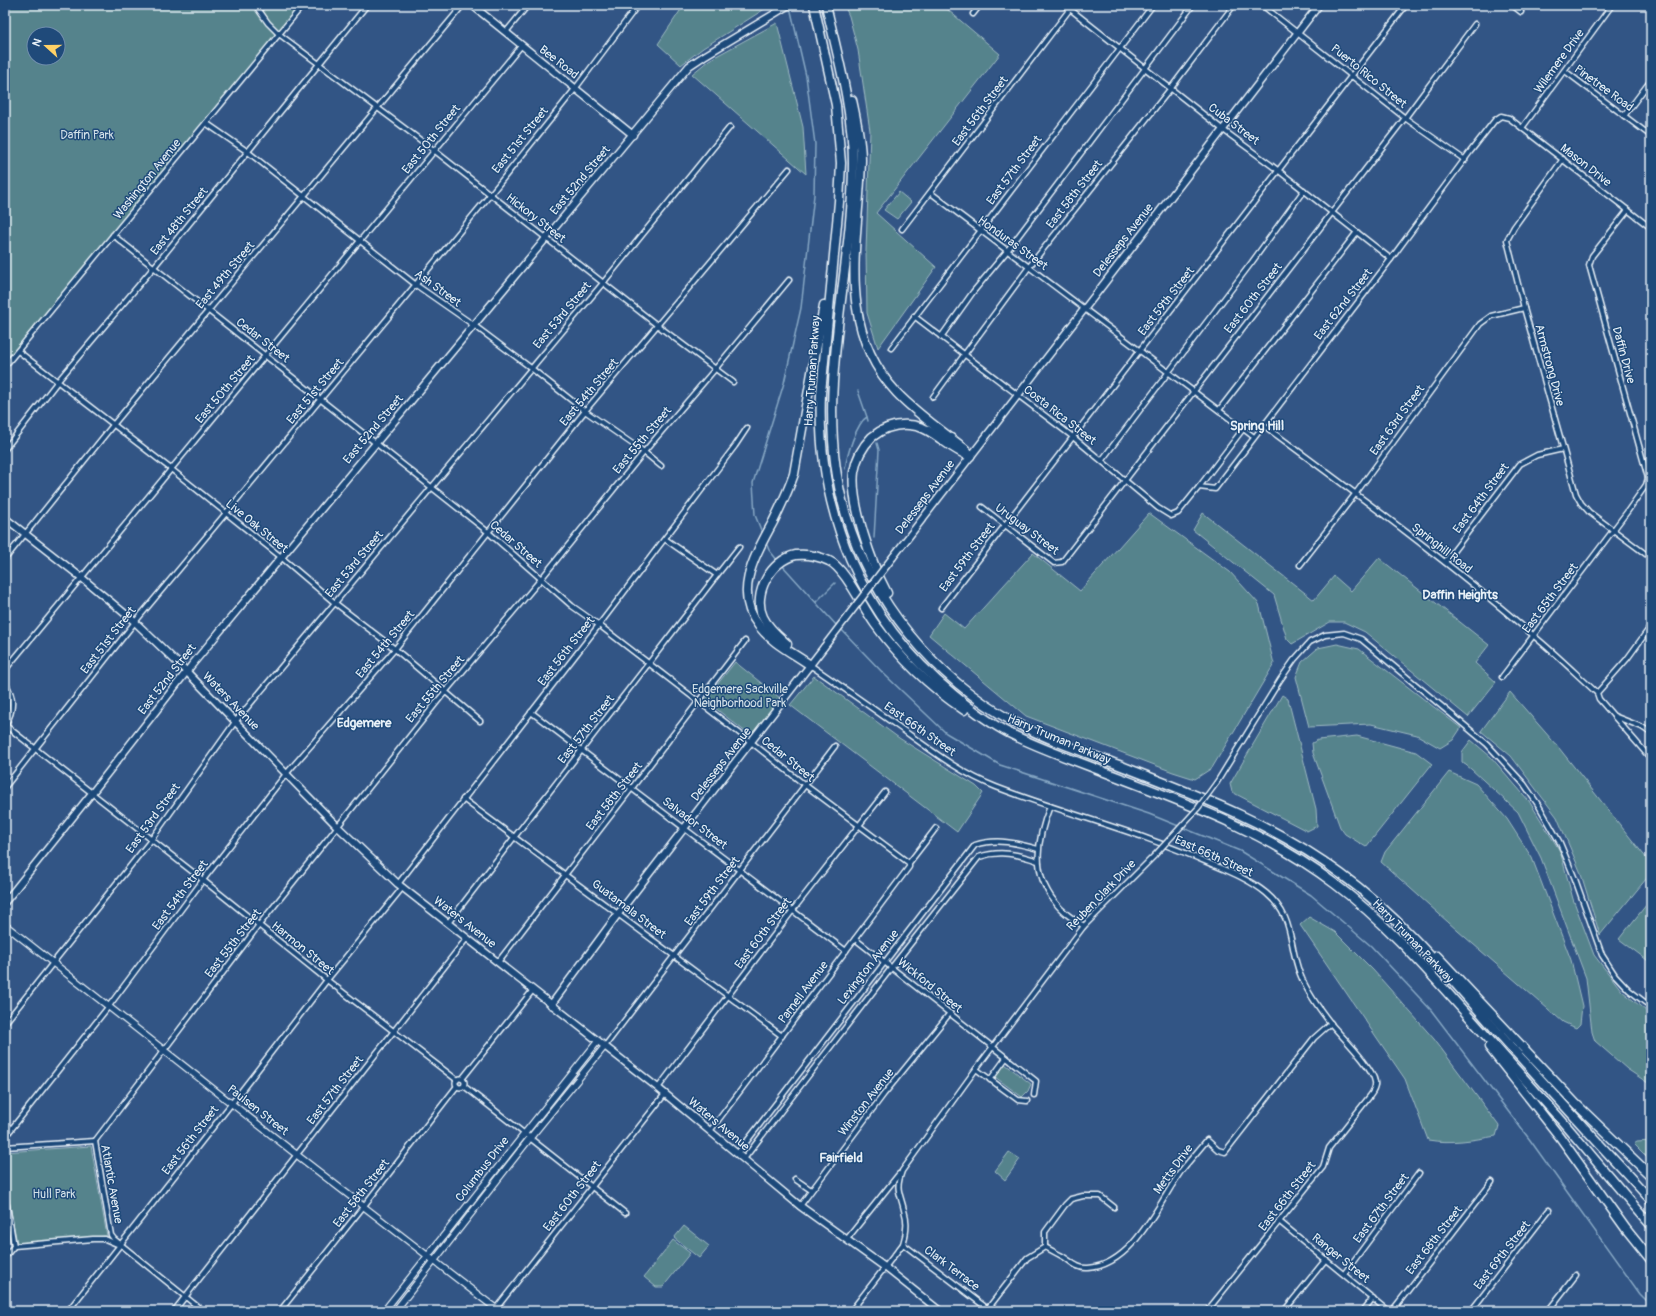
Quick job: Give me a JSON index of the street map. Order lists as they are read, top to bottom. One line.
{"streets":{"highway":["Harry Truman Parkway"],"main road":["Bee Road","East 52nd Street","Delesseps Avenue","Waters Avenue"],"street":["Wilemere Drive","Puerto Rico Street","Pinetree Road","East 56th Street","Cuba Street","East 50th Street","East 51st Street","Mason Drive","East 57th Street","Washington Avenue","East 58th Street","Hickory Street","East 48th Street","Honduras Street","East 49th Street","Ash Street","East 60th Street","East 59th Street","East 62nd Street","East 53rd Street","Cedar Street","Daffin Drive","Armstrong Drive","East 54th Street","Costa Rica Street","East 63rd Street","East 55th Street","East 64th Street","Live Oak Street","Uruguay Street","Springhill Road","East 65th Street","East 66th Street","Salvador Street","Reuben Clark Drive","Guatamala Street","Harmon Street","Lexington Avenue","Wickford Street","Parnell Avenue","Winston Avenue","Paulsen Street","Columbus Drive","Metts Drive","Atlantic Avenue","East 67th Street","East 68th Street","East 69th Street","Ranger Street","Clark Terrace"]},"crossings":[["Wilemere Drive","Pinetree Road"],["Wilemere Drive","Mason Drive"],["Bee Road","East 50th Street"],["Bee Road","East 51st Street"],["Bee Road","East 52nd Street"],["Puerto Rico Street","Delesseps Avenue"],["Puerto Rico Street","East 60th Street"],["Puerto Rico Street","East 59th Street"],["Puerto Rico Street","East 62nd Street"],["East 56th Street","Cuba Street"],["East 56th Street","Honduras Street"],["East 56th Street","Cedar Street"],["East 56th Street","Waters Avenue"],["East 56th Street","Salvador Street"],["East 56th Street","Guatamala Street"],["East 56th Street","Harmon Street"],["East 56th Street","Paulsen Street"],["East 56th Street","Atlantic Avenue"],["Cuba Street","East 57th Street"],["Cuba Street","East 58th Street"],["Cuba Street","Delesseps Avenue"],["Cuba Street","East 60th Street"],["Cuba Street","East 59th Street"],["Cuba Street","East 62nd Street"],["East 50th Street","Hickory Street"],["East 50th Street","Ash Street"],["East 50th Street","Cedar Street"],["East 50th Street","Live Oak Street"],["East 50th Street","Waters Avenue"],["East 51st Street","Hickory Street"],["East 51st Street","Ash Street"],["East 51st Street","Cedar Street"],["East 51st Street","Live Oak Street"],["East 51st Street","Waters Avenue"],["East 51st Street","Harmon Street"],["Mason Drive","East 62nd Street"],["Mason Drive","Daffin Drive"],["Mason Drive","Armstrong Drive"],["East 57th Street","Honduras Street"],["East 57th Street","Cedar Street"],["East 57th Street","Costa Rica Street"],["East 57th Street","Waters Avenue"],["East 57th Street","Salvador Street"],["East 57th Street","Guatamala Street"],["East 57th Street","Harmon Street"],["East 57th Street","Paulsen Street"],["East 57th Street","Atlantic Avenue"],["Washington Avenue","Hickory Street"],["Washington Avenue","Ash Street"],["Washington Avenue","Cedar Street"],["Washington Avenue","Live Oak Street"],["East 52nd Street","Hickory Street"],["East 52nd Street","Ash Street"],["East 52nd Street","Cedar Street"],["East 52nd Street","Live Oak Street"],["East 52nd Street","Waters Avenue"],["East 52nd Street","Harmon Street"],["East 58th Street","Honduras Street"],["East 58th Street","Cedar Street"],["East 58th Street","Costa Rica Street"],["East 58th Street","Waters Avenue"],["East 58th Street","Salvador Street"],["East 58th Street","Guatamala Street"],["East 58th Street","Harmon Street"],["East 58th Street","Paulsen Street"],["Hickory Street","East 48th Street"],["Hickory Street","East 49th Street"],["Hickory Street","East 53rd Street"],["Hickory Street","East 54th Street"],["Hickory Street","East 55th Street"],["East 48th Street","Ash Street"],["East 48th Street","Cedar Street"],["East 48th Street","Live Oak Street"],["Delesseps Avenue","Honduras Street"],["Delesseps Avenue","Cedar Street"],["Delesseps Avenue","Costa Rica Street"],["Delesseps Avenue","Waters Avenue"],["Delesseps Avenue","East 66th Street"],["Delesseps Avenue","Salvador Street"],["Delesseps Avenue","Guatamala Street"],["East 49th Street","Ash Street"],["East 49th Street","Cedar Street"],["East 49th Street","Live Oak Street"],["East 49th Street","Waters Avenue"],["Ash Street","East 53rd Street"],["Ash Street","East 54th Street"],["Ash Street","East 55th Street"],["East 60th Street","Cedar Street"],["East 60th Street","Costa Rica Street"],["East 60th Street","Uruguay Street"],["East 60th Street","Waters Avenue"],["East 60th Street","Salvador Street"],["East 60th Street","Guatamala Street"],["East 60th Street","Paulsen Street"],["East 59th Street","Cedar Street"],["East 59th Street","Costa Rica Street"],["East 59th Street","Uruguay Street"],["East 59th Street","Waters Avenue"],["East 59th Street","Salvador Street"],["East 59th Street","Guatamala Street"],["East 59th Street","Columbus Drive"],["East 62nd Street","Costa Rica Street"],["East 62nd Street","Springhill Road"],["East 53rd Street","Cedar Street"],["East 53rd Street","Live Oak Street"],["East 53rd Street","Waters Avenue"],["East 53rd Street","Harmon Street"],["East 53rd Street","Paulsen Street"],["Cedar Street","East 54th Street"],["Cedar Street","East 55th Street"],["Cedar Street","Parnell Avenue"],["Daffin Drive","Armstrong Drive"],["Daffin Drive","East 65th Street"],["Armstrong Drive","East 63rd Street"],["Armstrong Drive","East 64th Street"],["Armstrong Drive","East 65th Street"],["East 54th Street","Live Oak Street"],["East 54th Street","Waters Avenue"],["East 54th Street","Harmon Street"],["East 54th Street","Paulsen Street"],["East 63rd Street","Springhill Road"],["East 55th Street","Live Oak Street"],["East 55th Street","Waters Avenue"],["East 55th Street","Harmon Street"],["East 55th Street","Paulsen Street"],["East 55th Street","Atlantic Avenue"],["East 64th Street","Springhill Road"],["Springhill Road","East 65th Street"],["Waters Avenue","Lexington Avenue"],["Waters Avenue","Parnell Avenue"],["Waters Avenue","Winston Avenue"],["Waters Avenue","Columbus Drive"],["East 66th Street","Metts Drive"],["East 66th Street","Ranger Street"],["Salvador Street","Parnell Avenue"],["Reuben Clark Drive","Wickford Street"],["Reuben Clark Drive","Clark Terrace"],["Guatamala Street","Parnell Avenue"],["Lexington Avenue","Wickford Street"],["Wickford Street","Parnell Avenue"],["Wickford Street","Winston Avenue"],["Paulsen Street","Columbus Drive"],["Metts Drive","Clark Terrace"],["East 67th Street","Ranger Street"]],"districts":["Spring Hill","Daffin Heights","Edgemere","Fairfield"],"parks":["Daffin Park","Edgemere Sackville Neighborhood Park","Hull Park"],"north":"left"}
